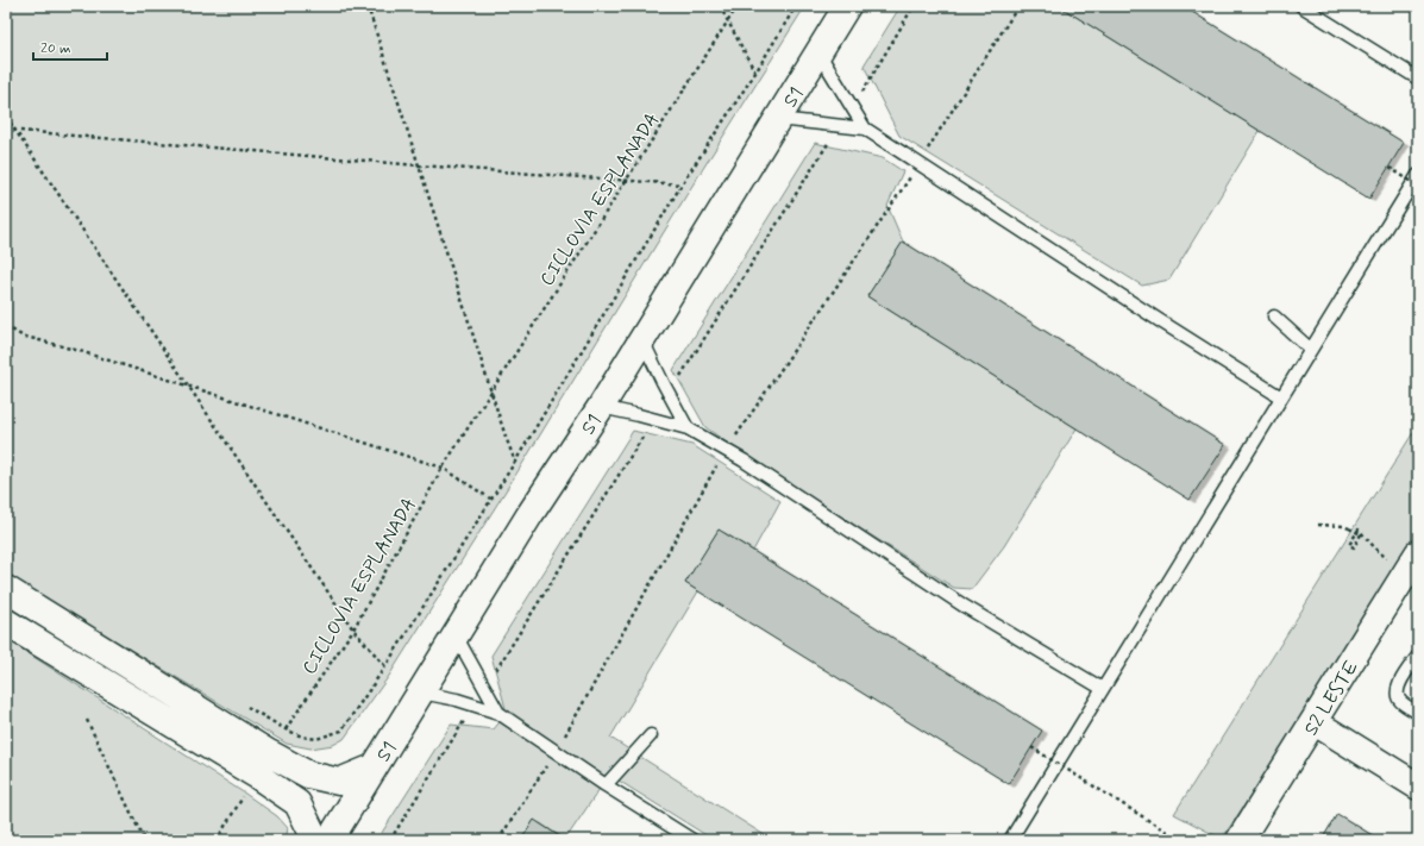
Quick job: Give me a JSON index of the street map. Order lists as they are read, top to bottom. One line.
{"streets":{"main road":["S1","S2 LESTE"],"path":["CICLOVIA ESPLANADA"]},"scale_bar":"20 m"}
